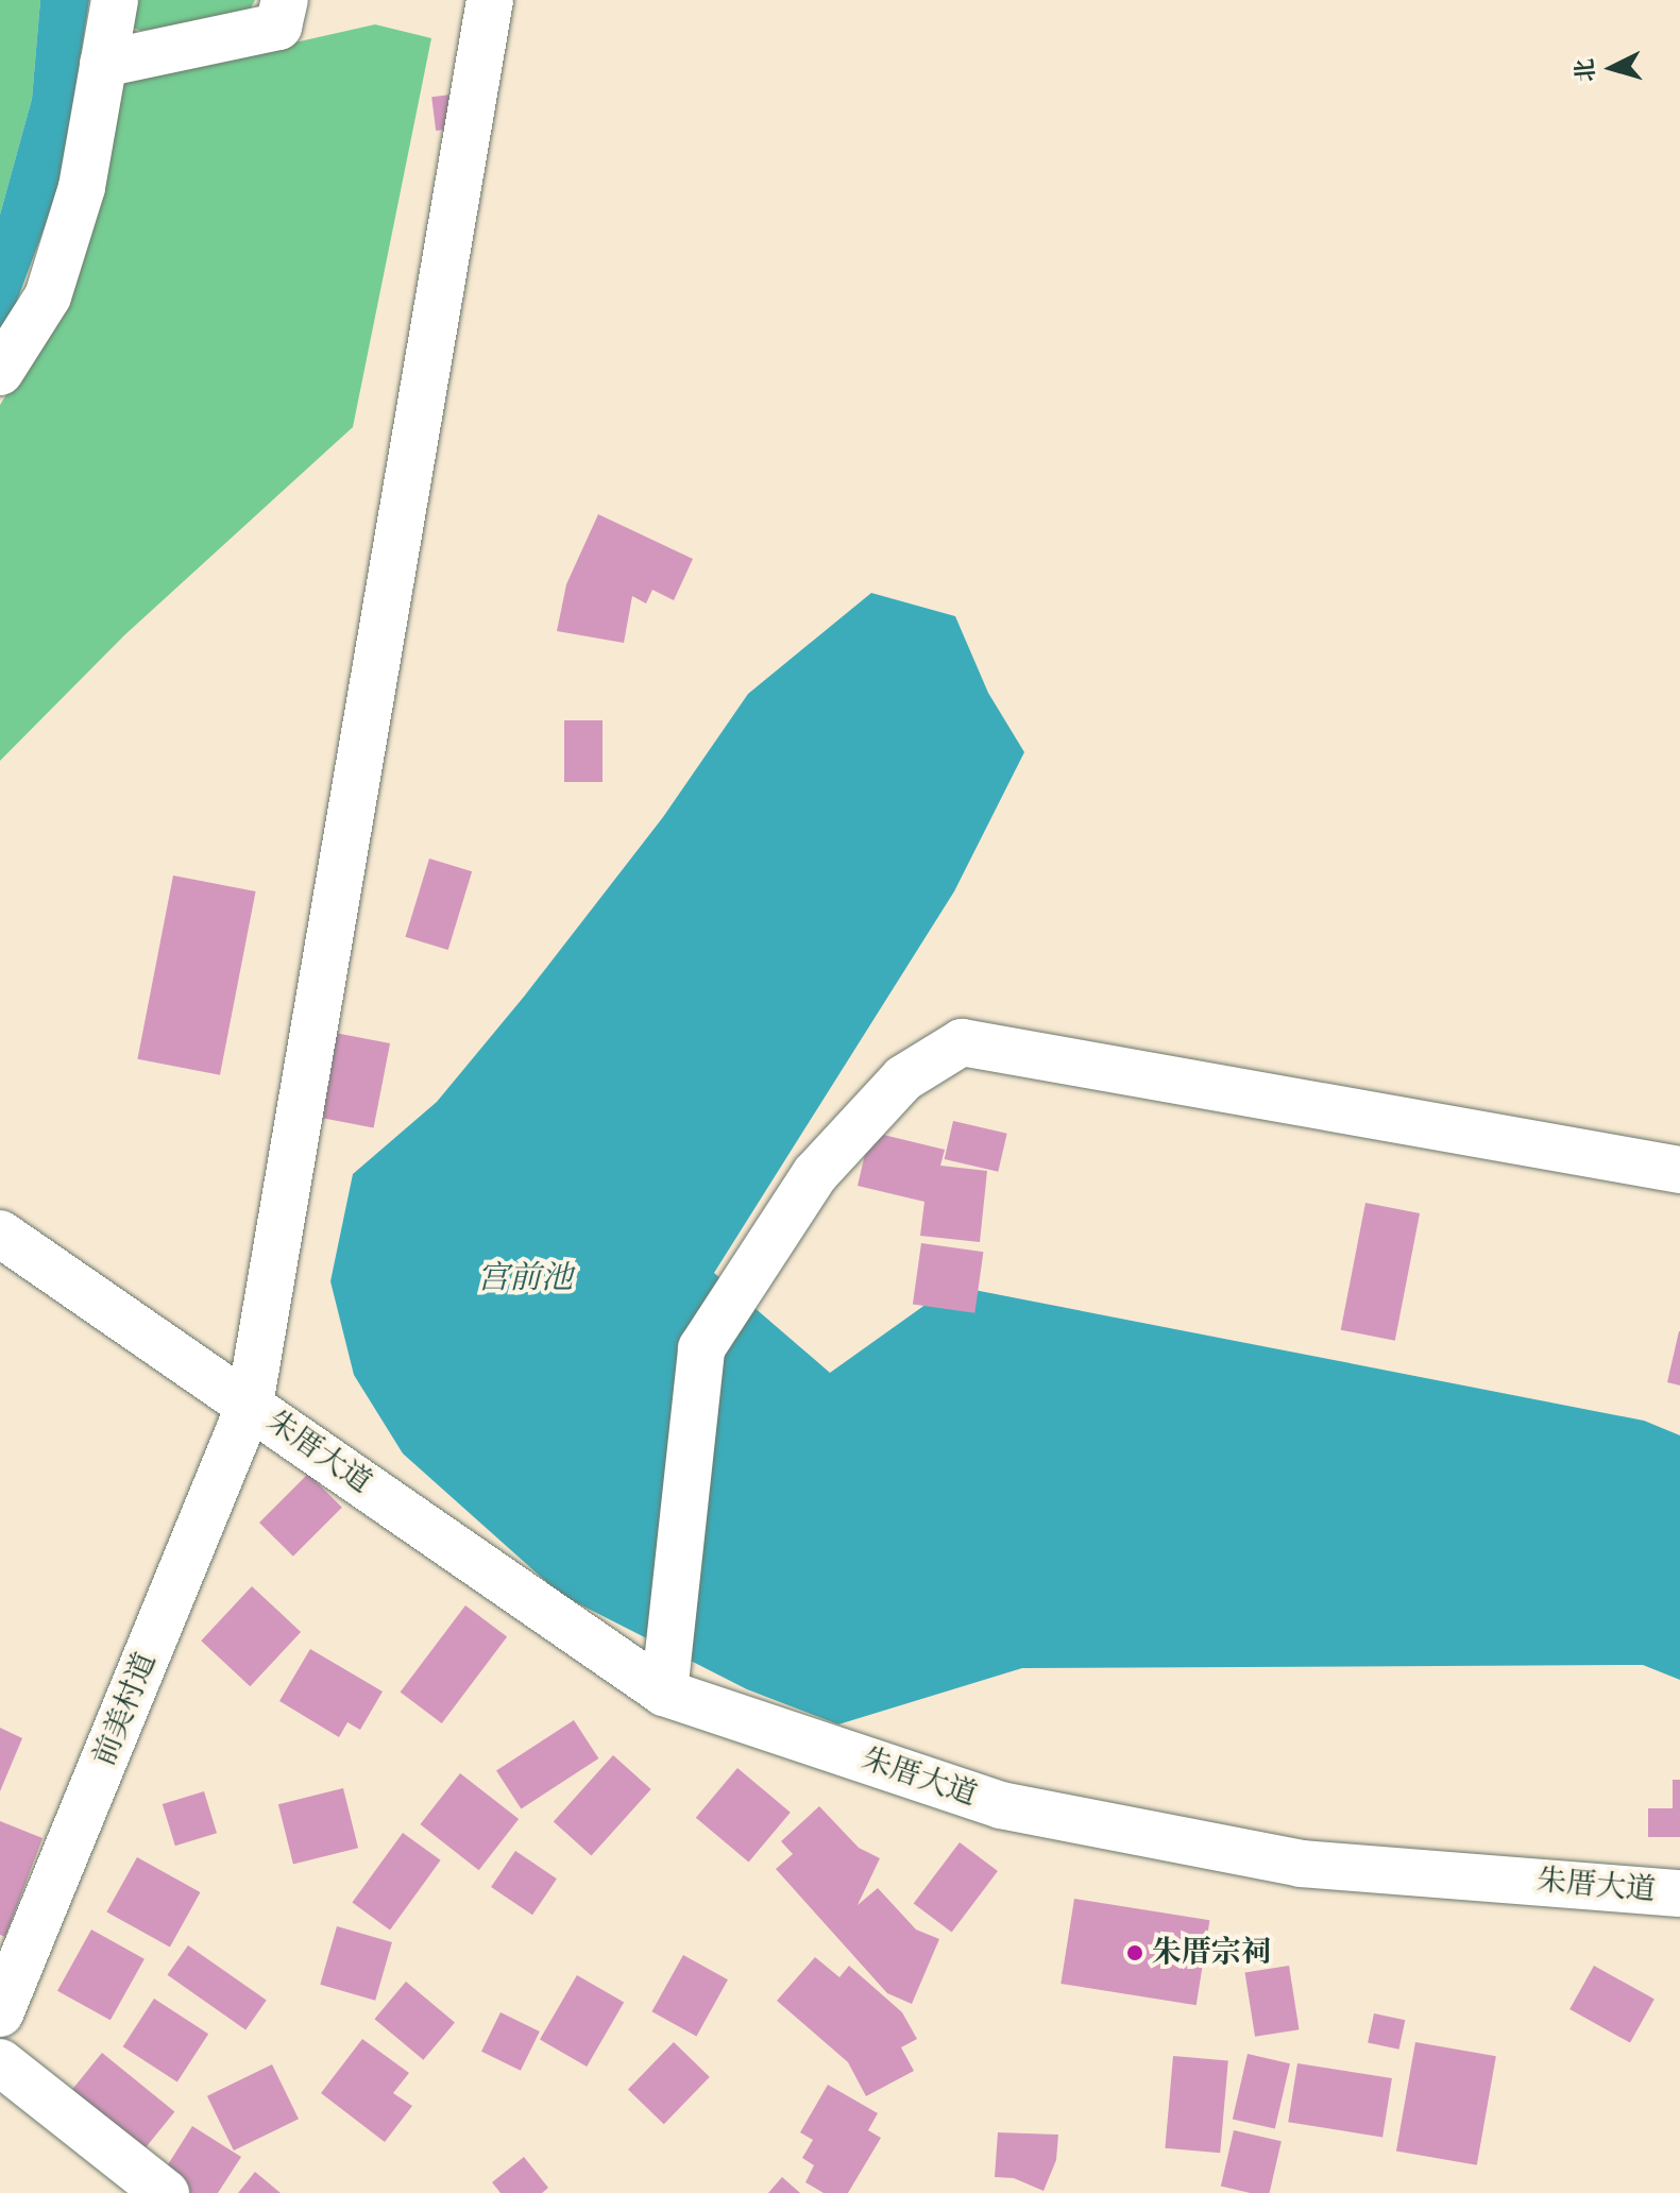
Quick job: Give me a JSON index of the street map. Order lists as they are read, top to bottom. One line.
{"streets":{"street":["朱厝大道","前美村道"]},"crossings":[["朱厝大道","前美村道"]],"water":["宫前池"],"places":["朱厝宗祠"],"north":"left"}
